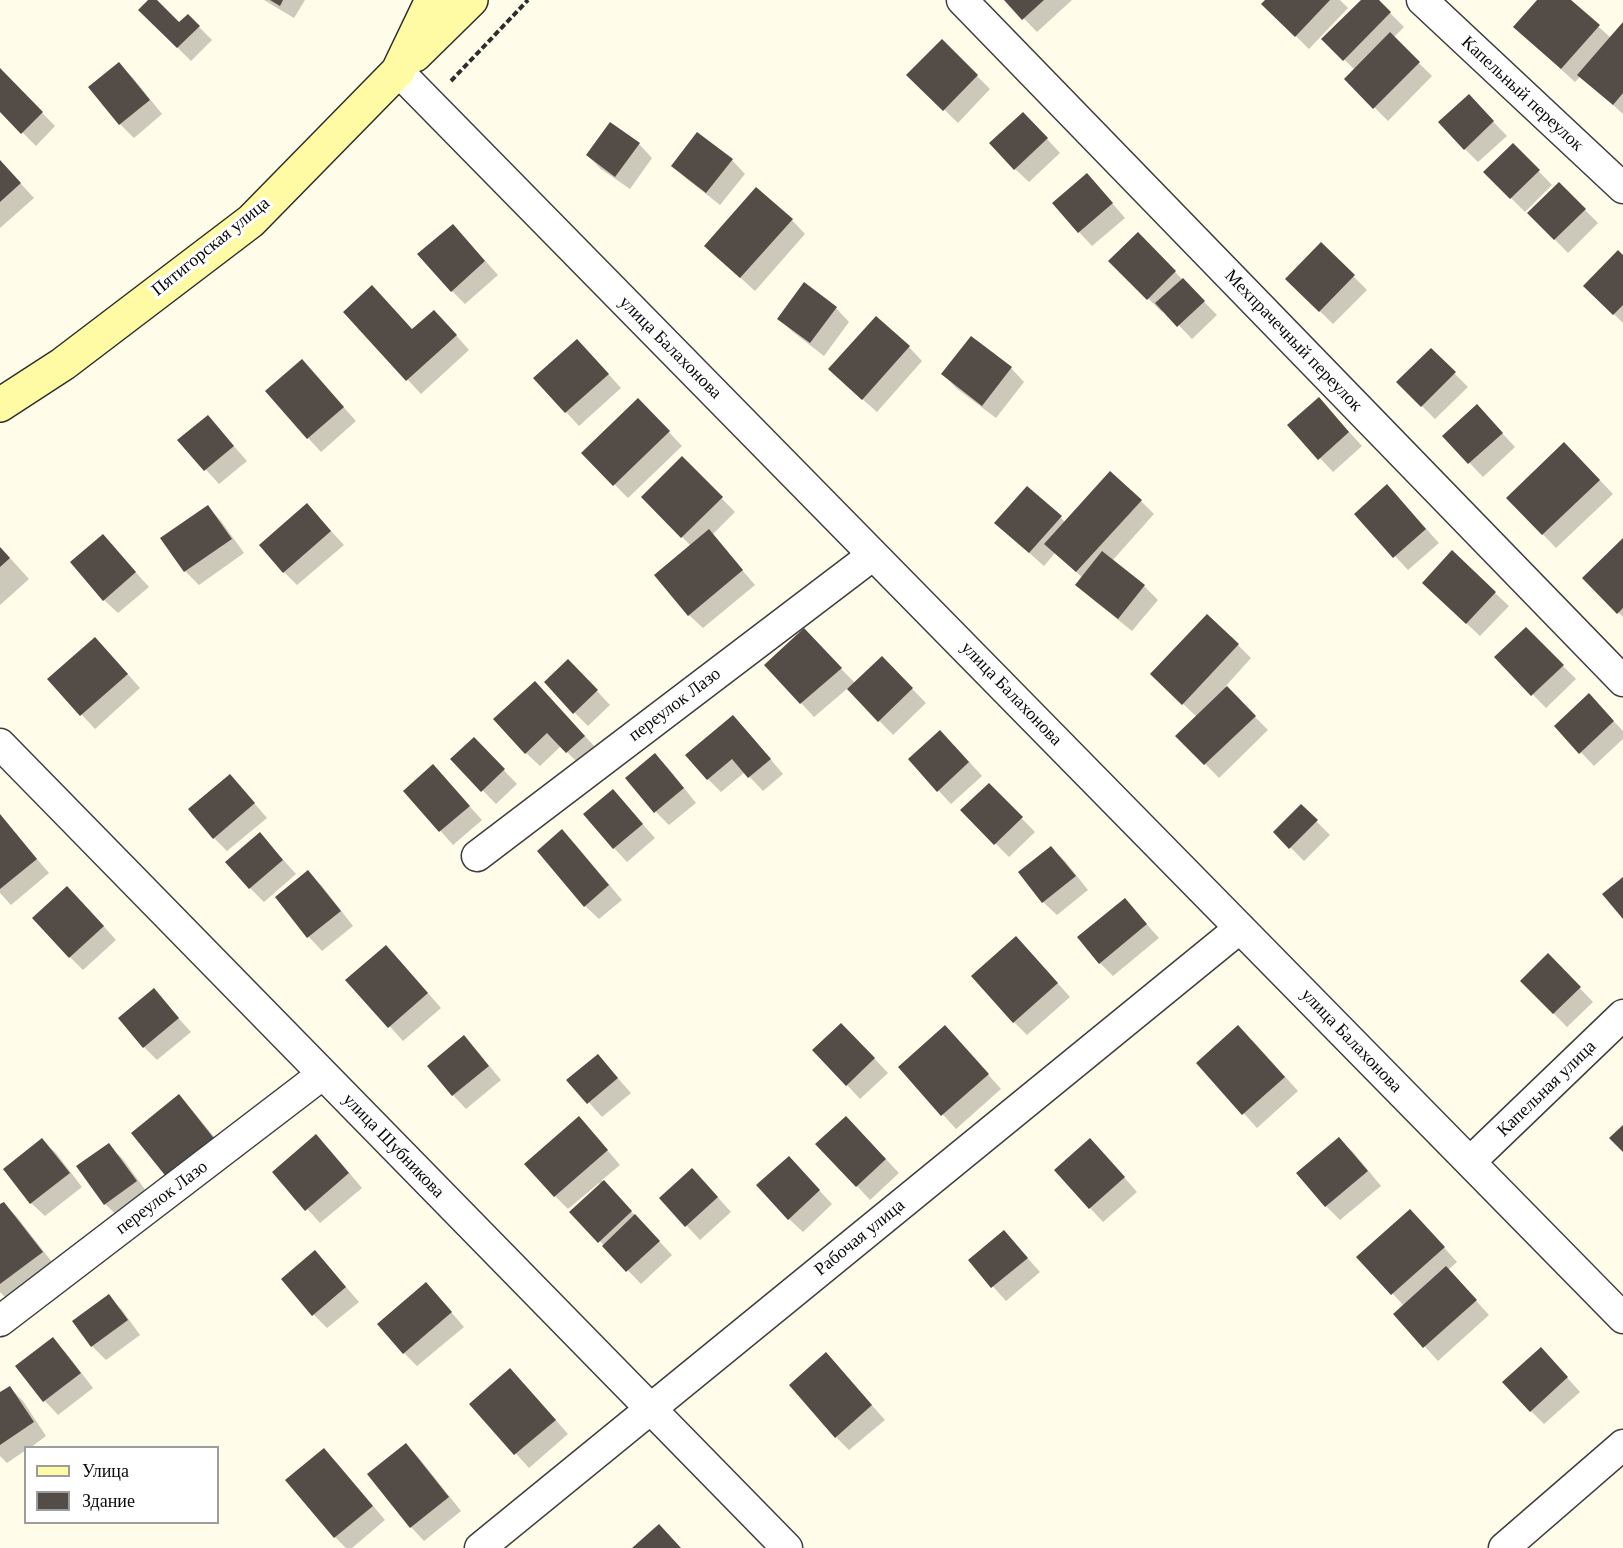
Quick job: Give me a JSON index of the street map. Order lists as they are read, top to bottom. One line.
{"streets":{"main road":["Пятигорская улица"],"street":["Капельный переулок","Мехпрачечный переулок","улица Балахонова","переулок Лазо","Капельная улица","улица Шубникова","Рабочая улица"]},"crossings":[["Пятигорская улица","улица Балахонова"],["улица Балахонова","переулок Лазо"],["улица Балахонова","Капельная улица"],["улица Балахонова","Рабочая улица"],["переулок Лазо","улица Шубникова"],["улица Шубникова","Рабочая улица"]],"legend":["Улица","Здание"]}
